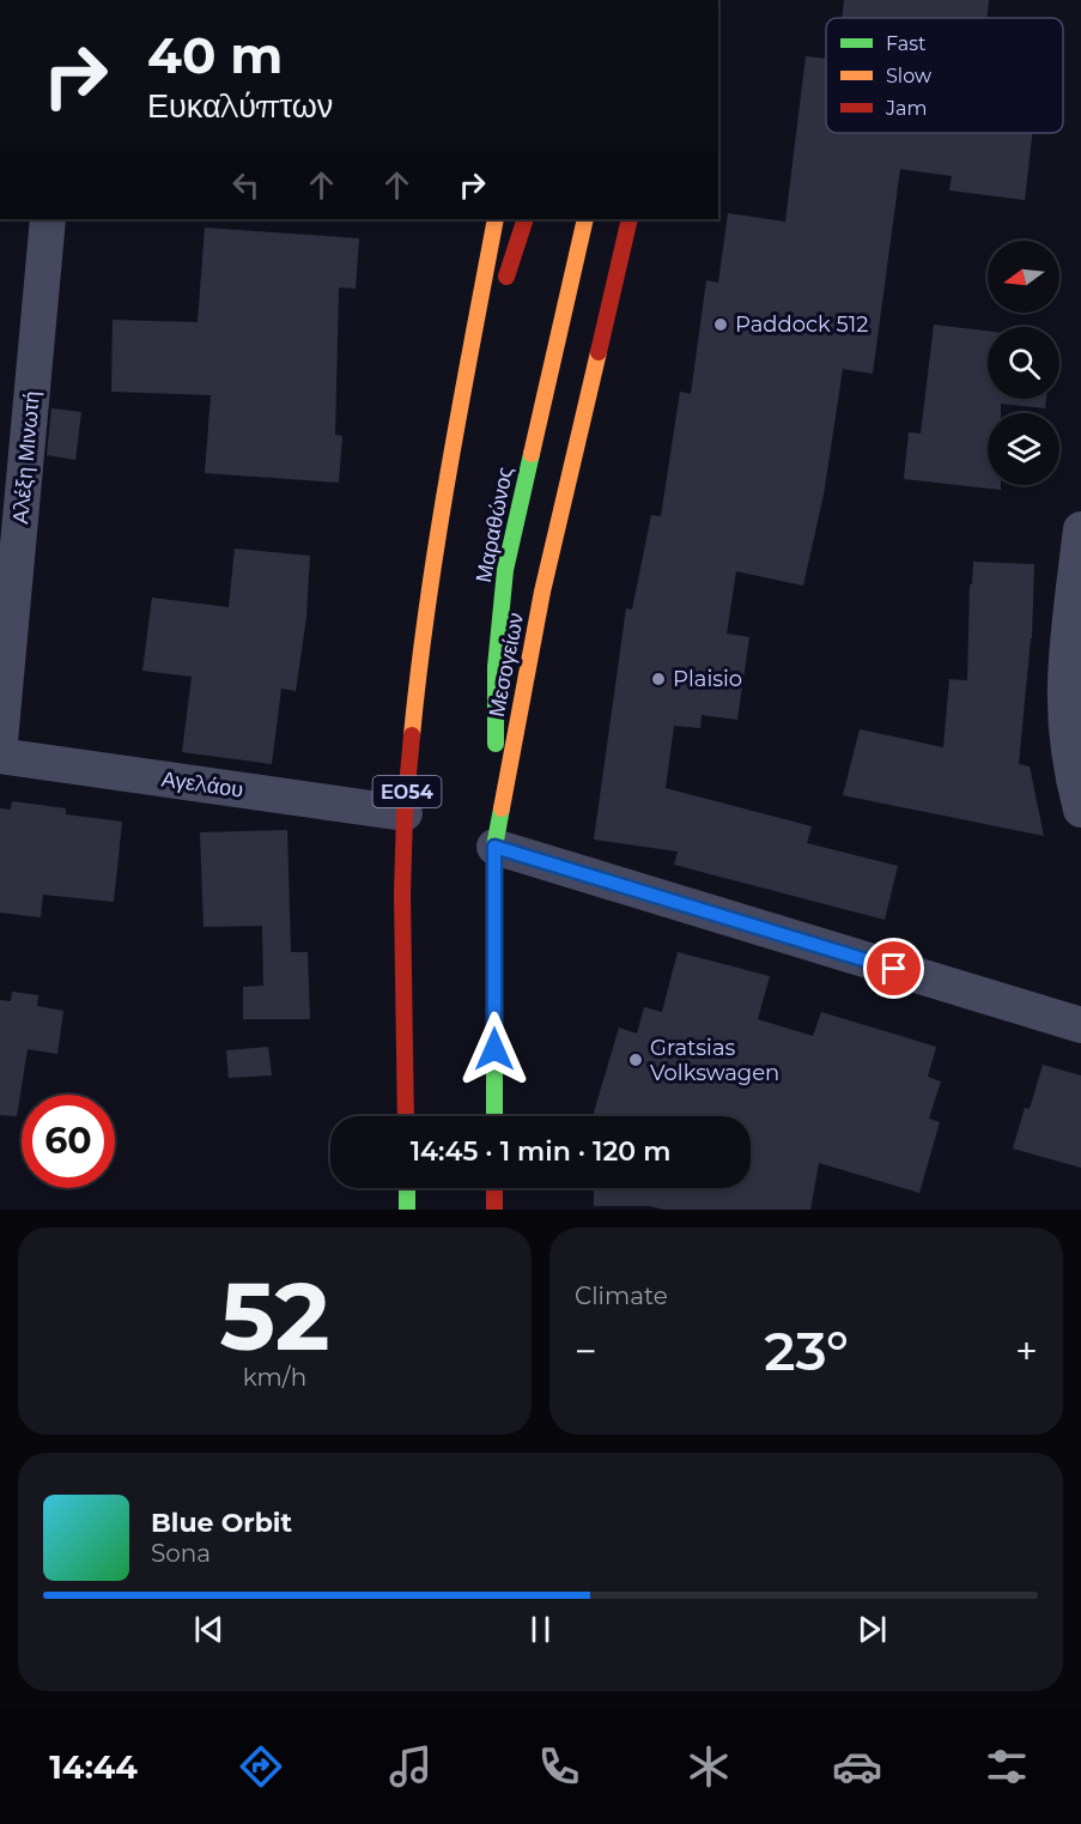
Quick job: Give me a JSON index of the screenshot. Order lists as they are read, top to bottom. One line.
{"streets":{"main road":["Μαραθώνος","Μεσογείων","ΕΟ54"],"street":["Αλέξη Μινωτή","Αγελάου"]},"crossings":[["Μαραθώνος","Μεσογείων"],["Αγελάου","ΕΟ54"]],"places":["Paddock 512","Plaisio","Gratsias Volkswagen"],"legend":["Fast","Slow","Jam"],"north":"left","page":{"turn":["40 m","Ευκαλύπτων"],"limit":"60","trip":"14:45 · 1 min · 120 m","tile":[["52","km/h"],"Climate"],"heat":["−","23°","+"],"song":["Blue Orbit","Sona"],"tabs":"14:44"}}
